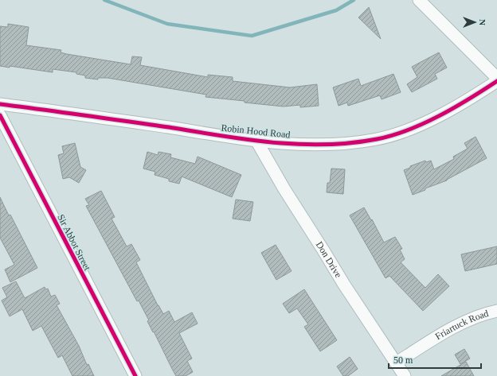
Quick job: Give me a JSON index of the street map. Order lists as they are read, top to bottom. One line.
{"streets":{"street":["Robin Hood Road","Sir Abbot Street","Don Drive","Friartuck Road"]},"crossings":[["Robin Hood Road","Don Drive"],["Don Drive","Friartuck Road"]],"scale_bar":"50 m","north":"right"}
